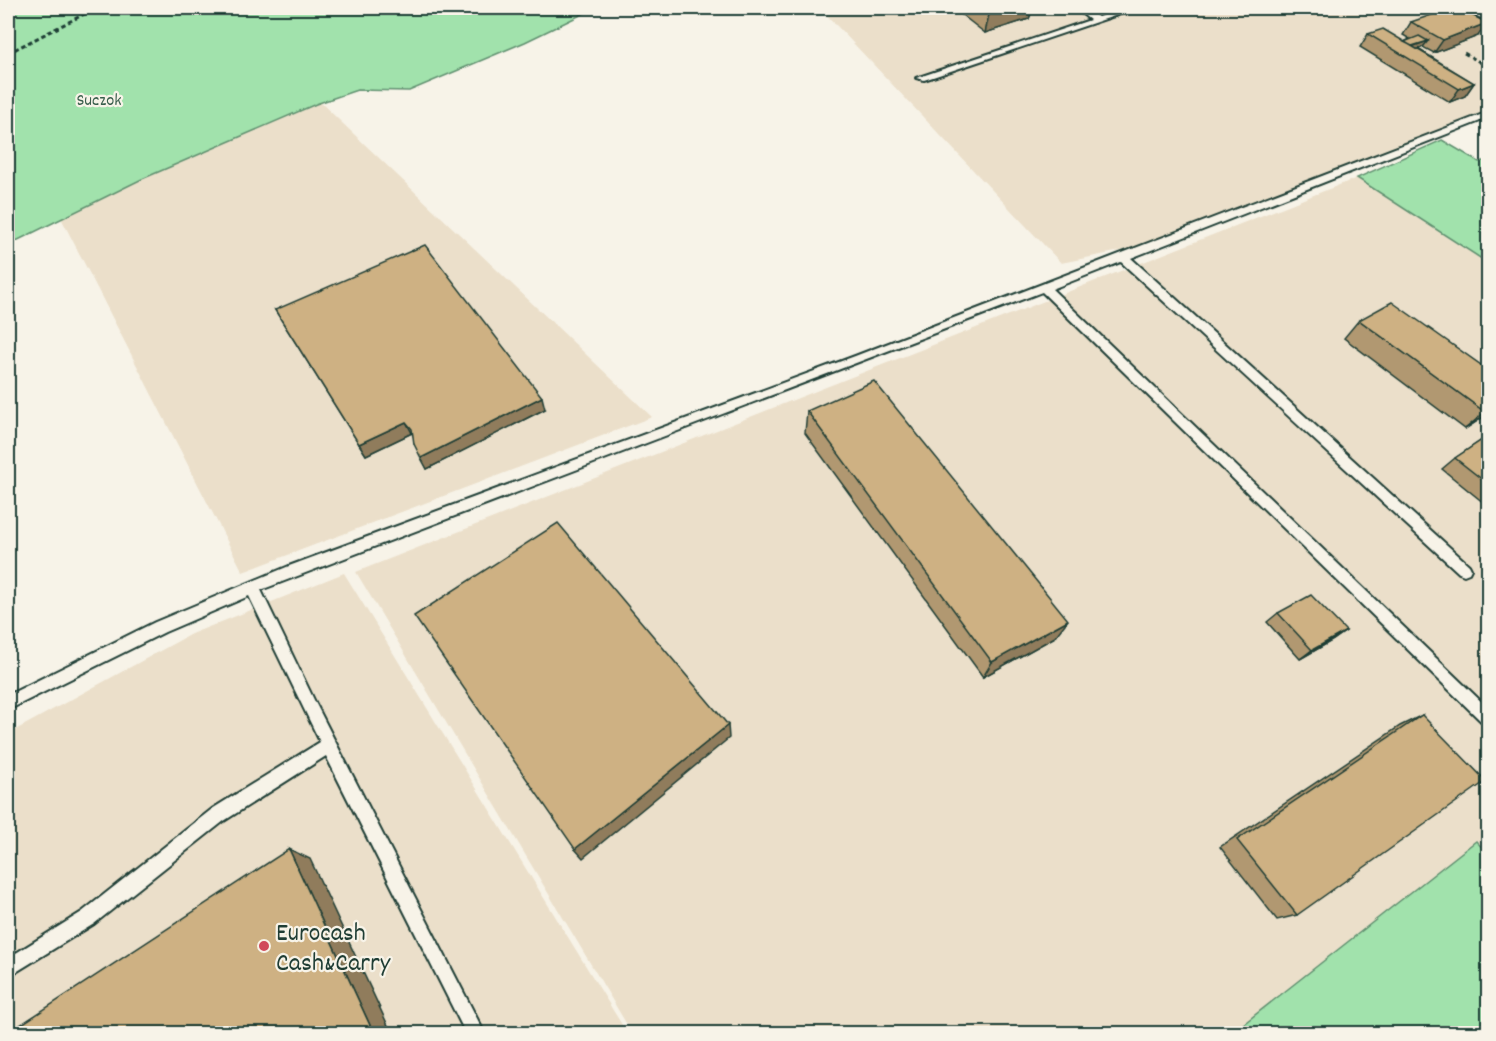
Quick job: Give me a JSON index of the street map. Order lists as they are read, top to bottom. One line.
{"parks":["Suczok"],"places":["Eurocash Cash&Carry"]}
